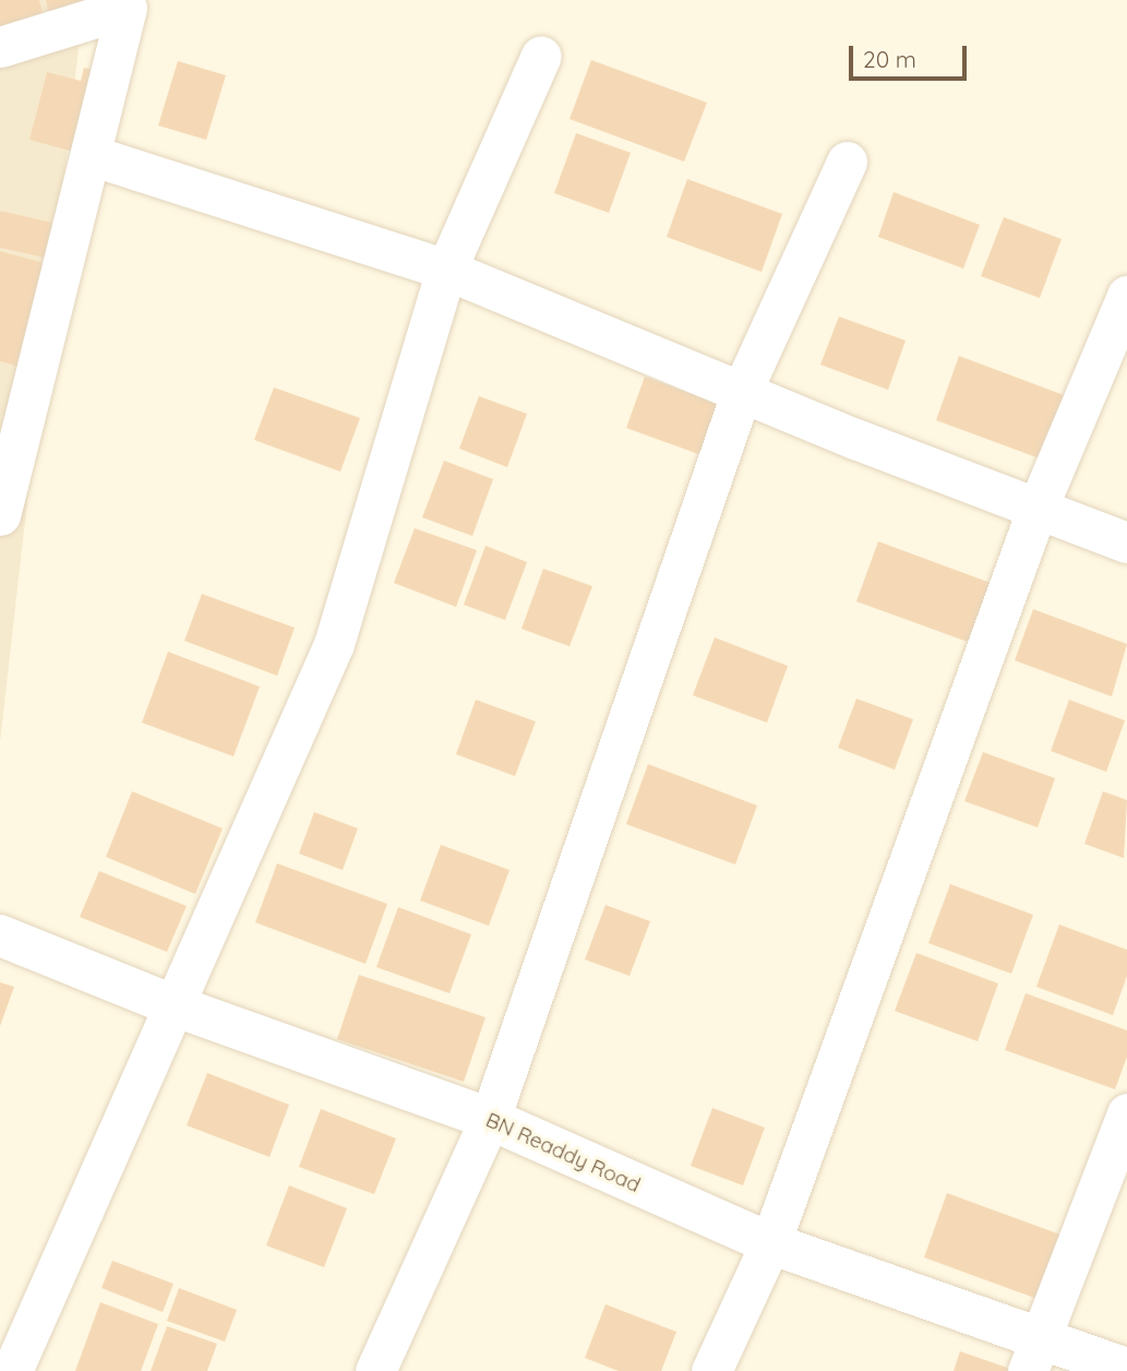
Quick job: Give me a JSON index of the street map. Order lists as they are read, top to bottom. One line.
{"streets":{"street":["BN Readdy Road"]},"scale_bar":"20 m"}
